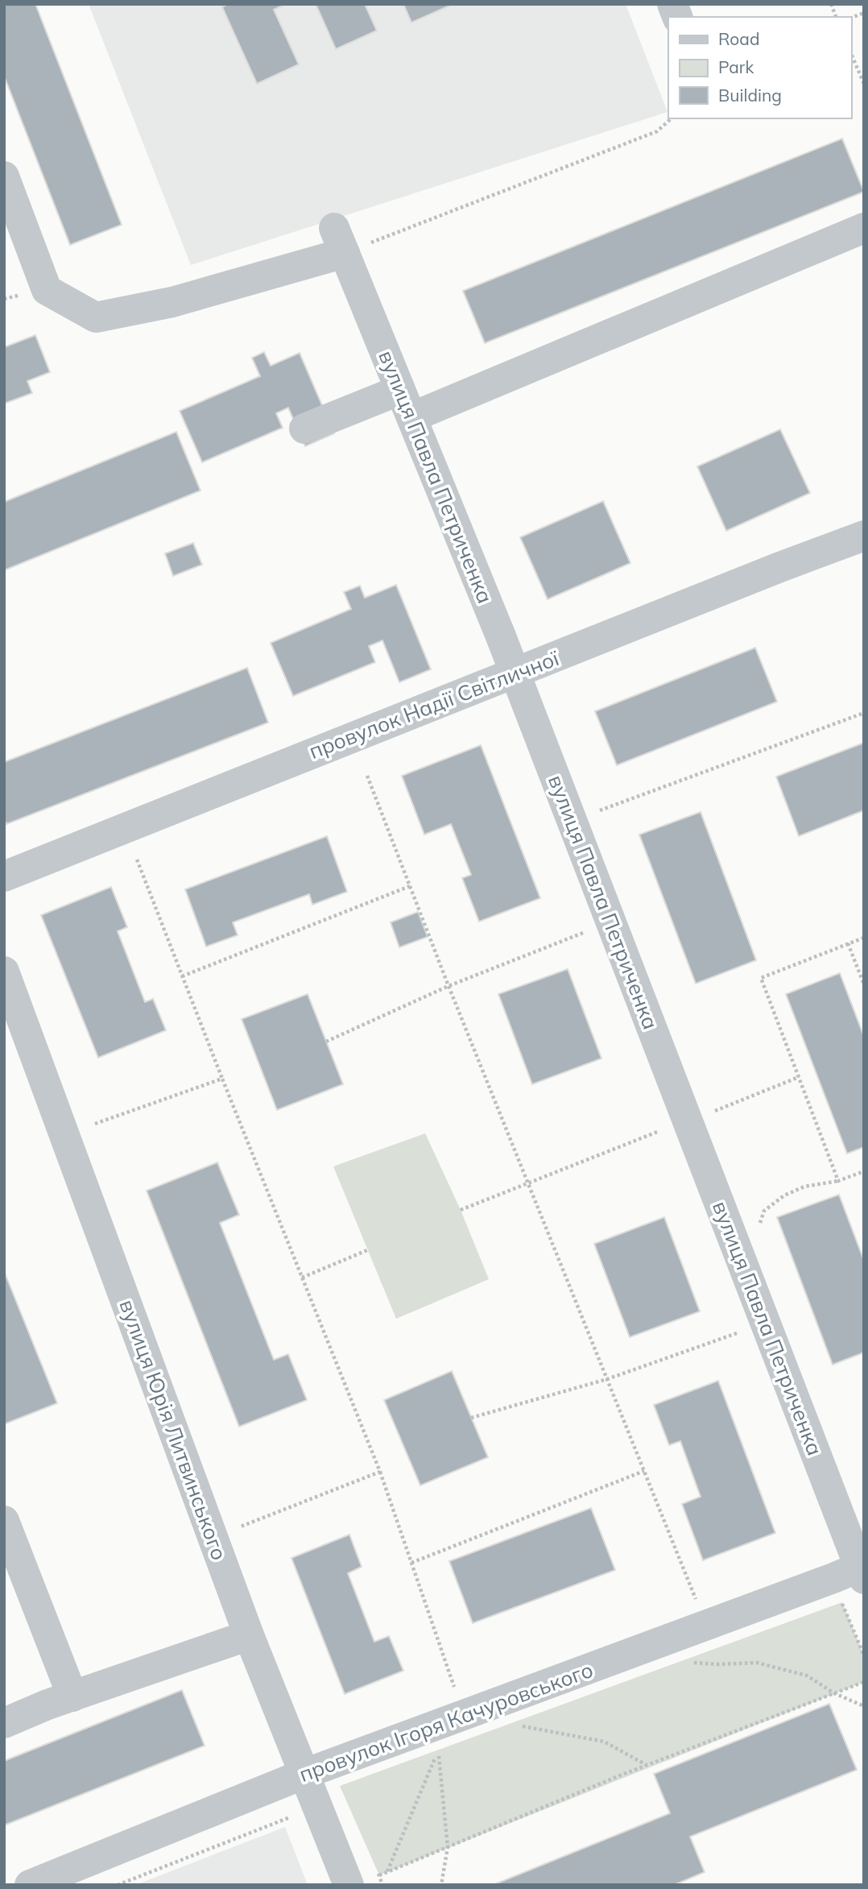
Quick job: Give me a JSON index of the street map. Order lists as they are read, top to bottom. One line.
{"streets":{"street":["вулиця Павла Петриченка","провулок Надії Світличної","вулиця Юрія Литвинського","провулок Ігоря Качуровського"]},"crossings":[["вулиця Павла Петриченка","провулок Надії Світличної"],["вулиця Павла Петриченка","провулок Ігоря Качуровського"],["вулиця Юрія Литвинського","провулок Ігоря Качуровського"]],"legend":["Road","Park","Building"]}
